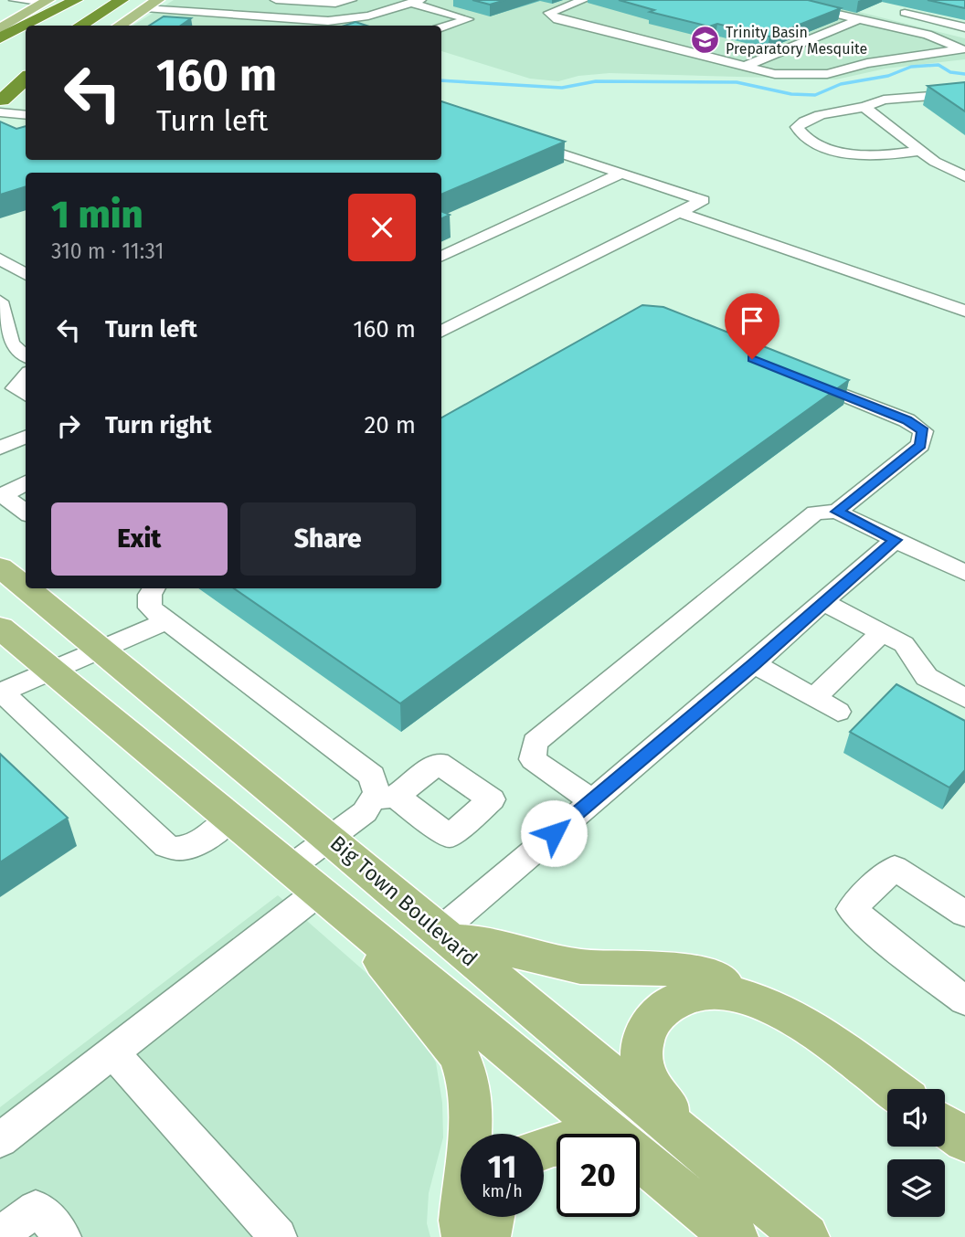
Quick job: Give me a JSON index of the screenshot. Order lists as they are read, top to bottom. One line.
{"streets":{"main road":["Big Town Boulevard"]},"places":{"school or university":["Trinity Basin Preparatory Mesquite"]},"page":{"turn":["160 m","Turn left"],"heading":["1 min","310 m · 11:31"],"list":[{"name":"Turn left","value":"160 m"},{"name":"Turn right","value":"20 m"}],"buttons":["Exit","Share"],"speed":"11 km/h","limit":"20"}}
